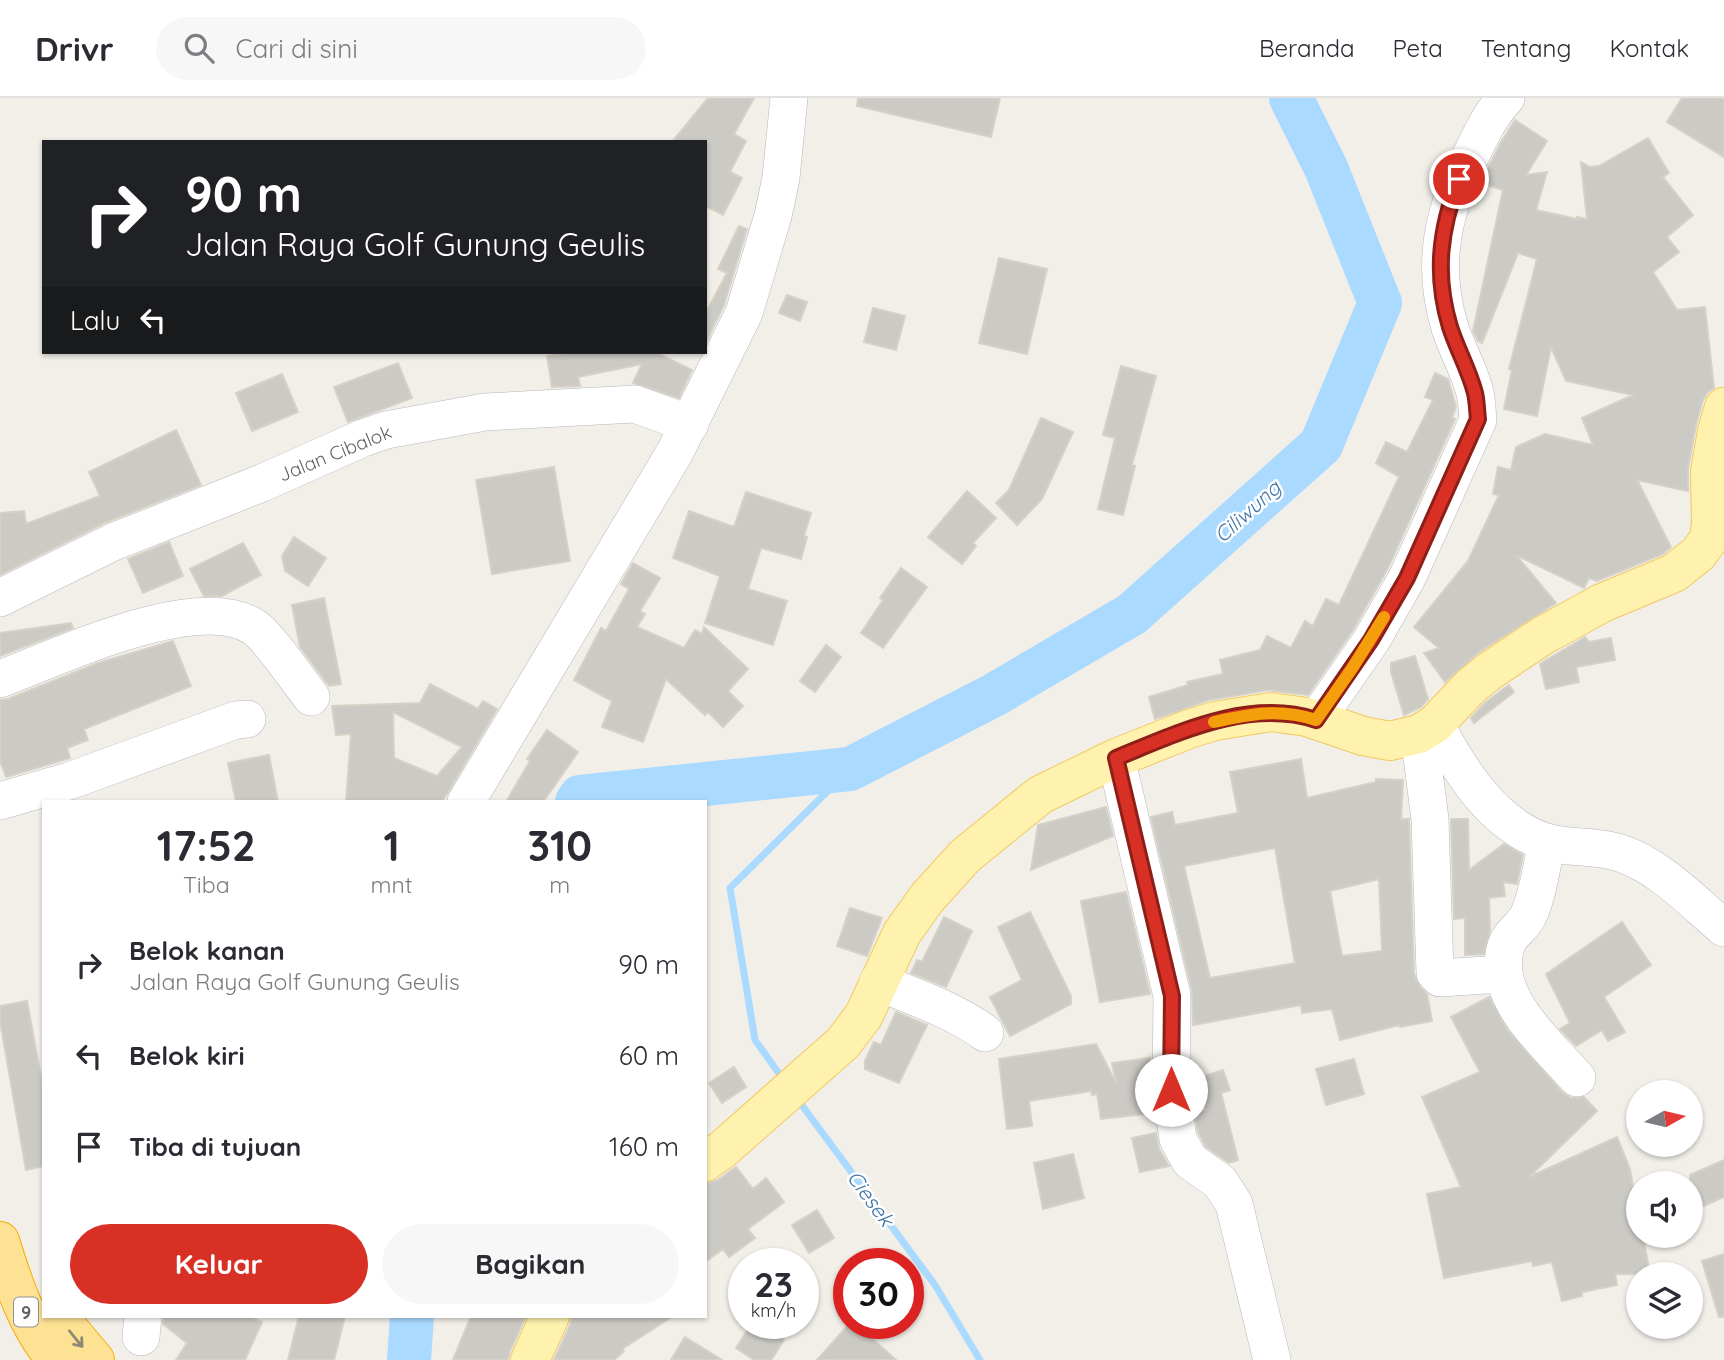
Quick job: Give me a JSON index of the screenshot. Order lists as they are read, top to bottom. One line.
{"streets":{"highway":["9"],"street":["Jalan Cibalok"]},"water":["Ciliwung","Ciesek"],"north":"right","page":{"header":"Drivr","search":"Cari di sini","nav":["Beranda","Peta","Tentang","Kontak"],"turn":["90 m","Jalan Raya Golf Gunung Geulis"],"then":"Lalu","eta":["17:52","Tiba","1","mnt","310","m"],"list":[{"name":"Belok kanan","note":"Jalan Raya Golf Gunung Geulis","value":"90 m"},{"name":"Belok kiri","value":"60 m"},{"name":"Tiba di tujuan","value":"160 m"}],"buttons":["Keluar","Bagikan"],"speed":"23 km/h","limit":"30"}}
